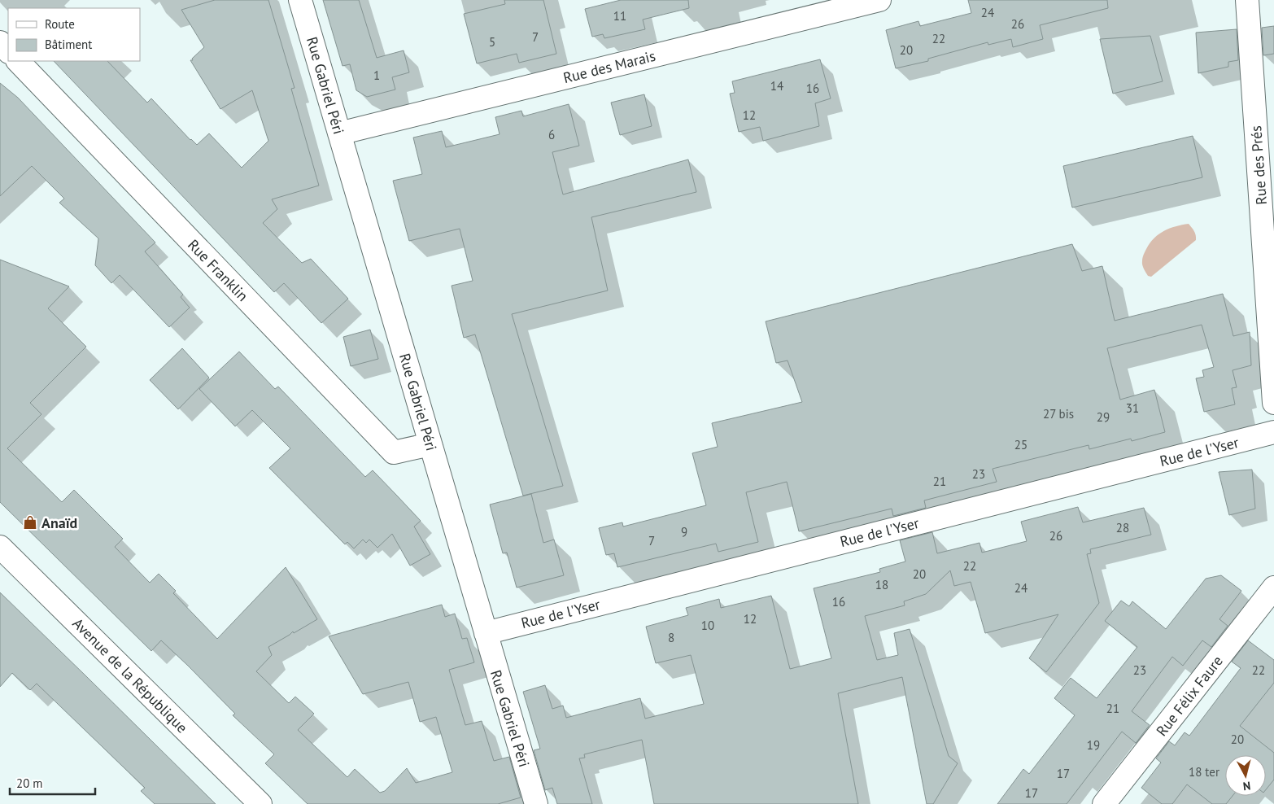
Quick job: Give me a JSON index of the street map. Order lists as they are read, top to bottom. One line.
{"streets":{"street":["Rue des Marais","Rue Gabriel Péri","Rue des Prés","Rue Franklin","Rue de l'Yser","Avenue de la République","Rue Félix Faure"]},"crossings":[["Rue des Marais","Rue Gabriel Péri"],["Rue Gabriel Péri","Rue Franklin"],["Rue Gabriel Péri","Rue de l'Yser"]],"places":{"shop":["Anaïd"]},"house_numbers":["24","11","26","7","22","5","20","1","14","16","12","6","31","27 bis","29","25","23","21","28","9","26","7","22","20","18","24","16","12","10","8","23","22","21","20","19","18 ter","17","17"],"legend":["Route","Bâtiment"],"scale_bar":"20 m","north":"bottom"}
